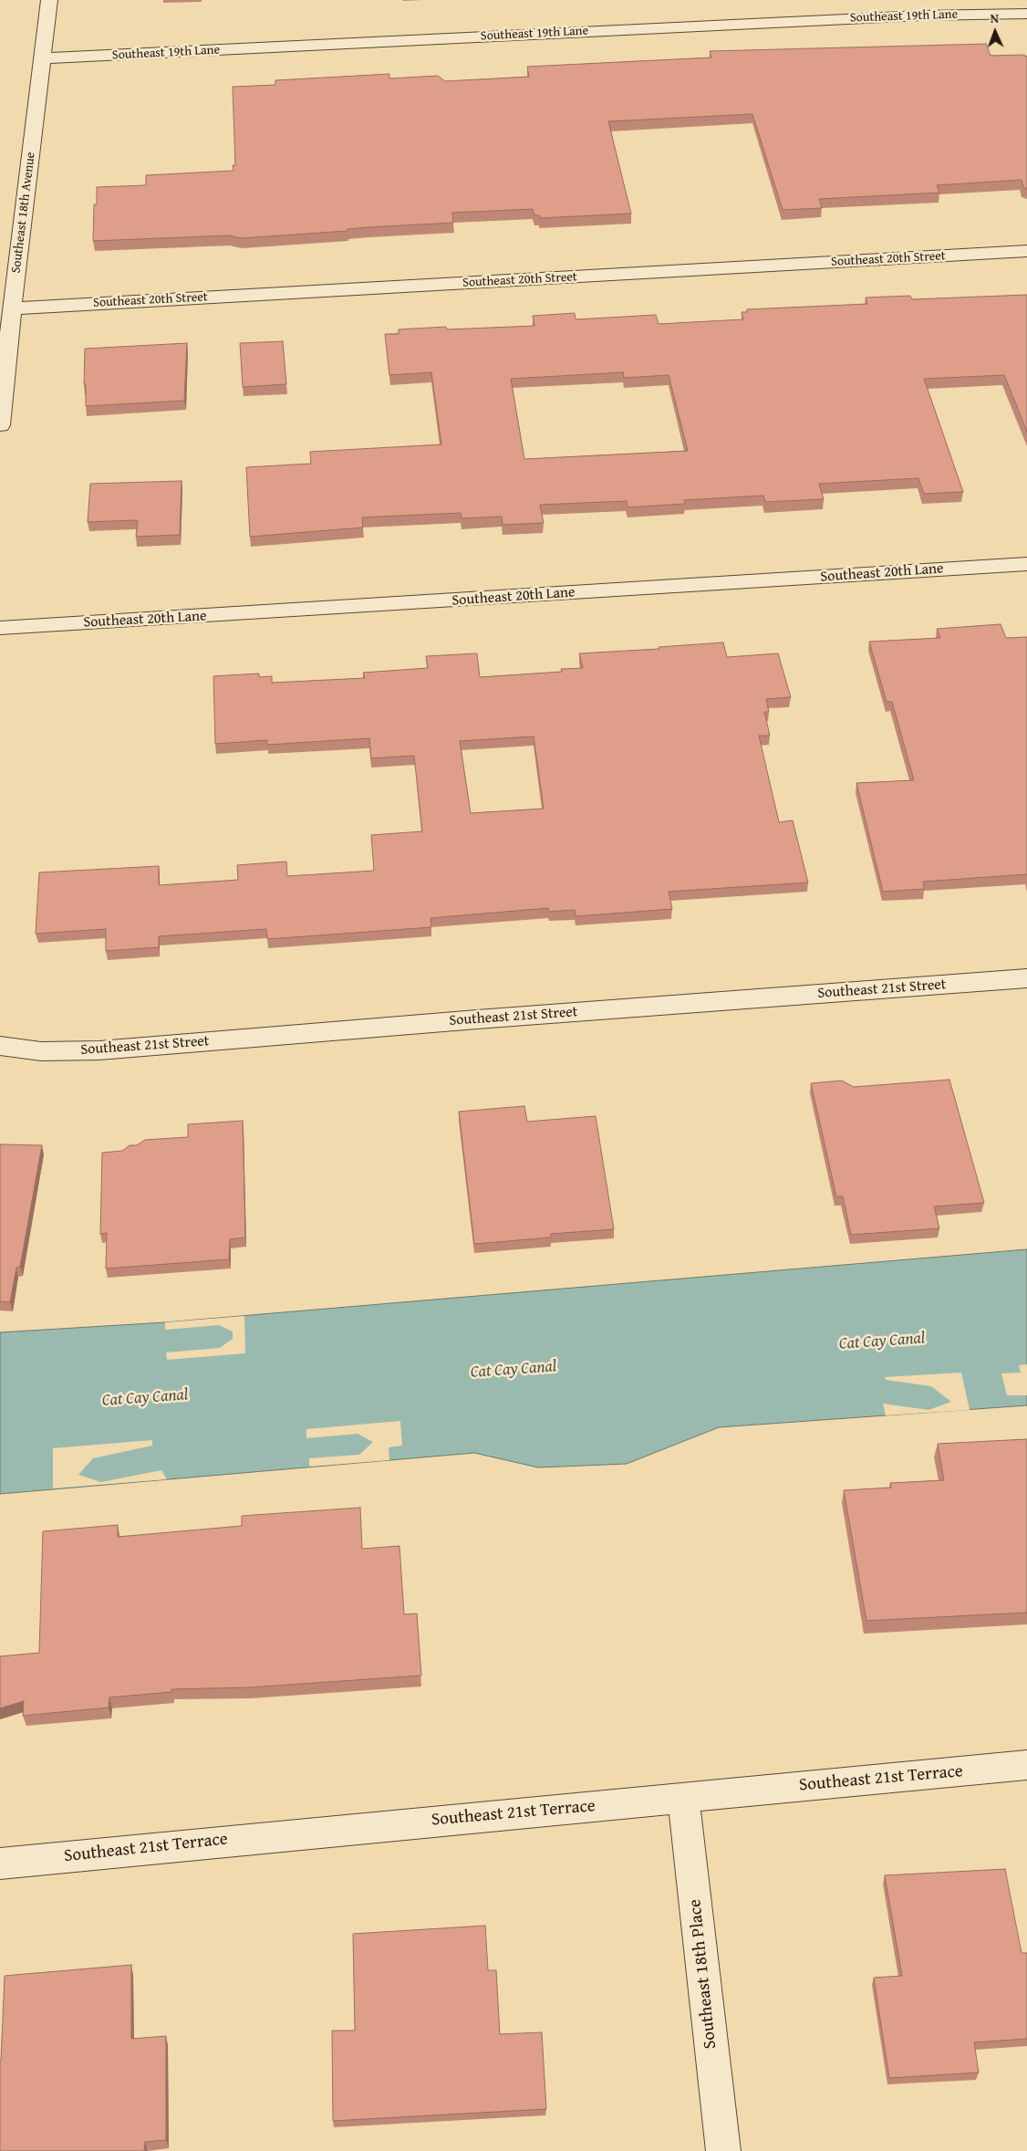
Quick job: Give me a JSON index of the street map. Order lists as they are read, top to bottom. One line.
{"streets":{"street":["Southeast 19th Lane","Southeast 18th Avenue","Southeast 20th Street","Southeast 20th Lane","Southeast 21st Street","Southeast 21st Terrace","Southeast 18th Place"]},"crossings":[["Southeast 19th Lane","Southeast 18th Avenue"],["Southeast 18th Avenue","Southeast 20th Street"],["Southeast 21st Terrace","Southeast 18th Place"]],"water":["Cat Cay Canal"],"north":"top"}
